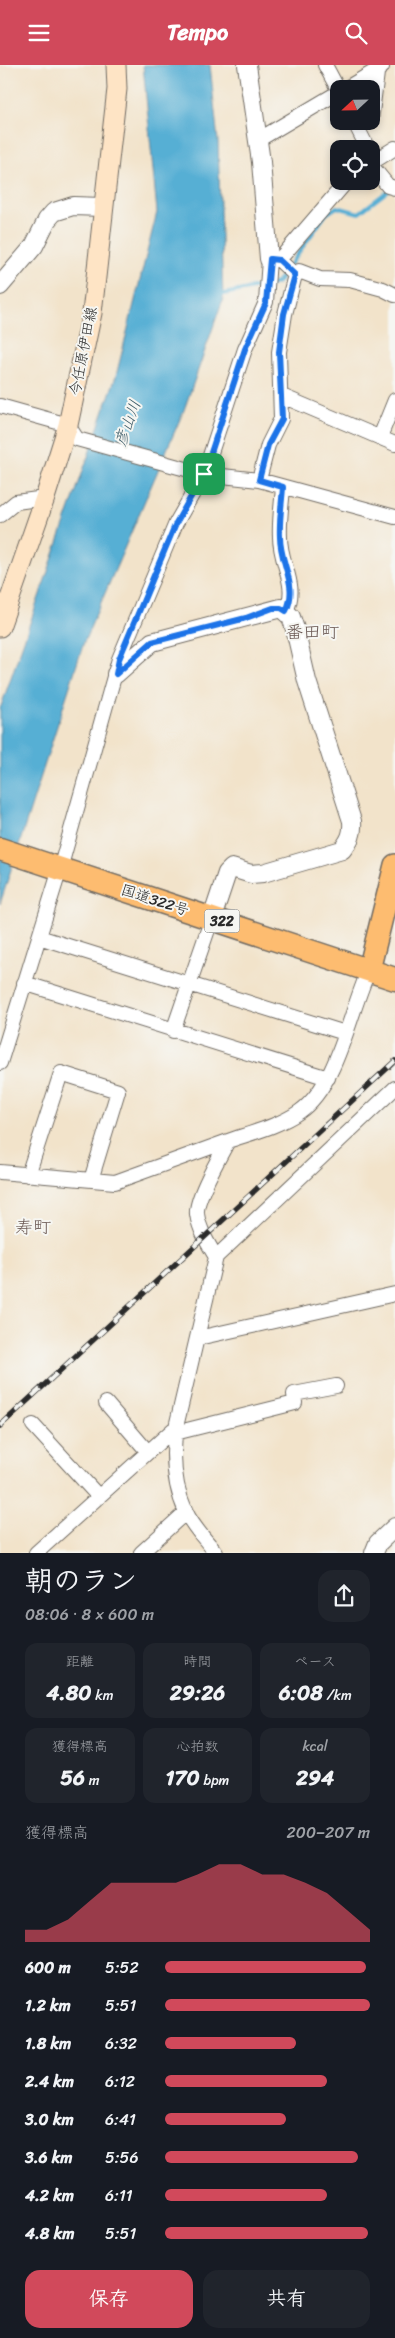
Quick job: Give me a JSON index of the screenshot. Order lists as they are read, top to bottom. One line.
{"streets":{"highway":["国道322号","322"],"main road":["今任原伊田線"]},"districts":["番田町","寿町"],"water":["彦山川"],"north":"left","page":{"header":"Tempo","heading":["朝のラン","08:06 · 8 × 600 m"],"stats":[["距離","4.80 km"],["時間","29:26"],["ペース","6:08 /km"],["獲得標高","56 m"],["心拍数","170 bpm"],["kcal","294"]],"chart":["獲得標高","200–207 m"],"list":[{"name":"600 m","note":"5:52"},{"name":"1.2 km","note":"5:51"},{"name":"1.8 km","note":"6:32"},{"name":"2.4 km","note":"6:12"},{"name":"3.0 km","note":"6:41"},{"name":"3.6 km","note":"5:56"},{"name":"4.2 km","note":"6:11"},{"name":"4.8 km","note":"5:51"}],"buttons":["保存","共有"]}}
